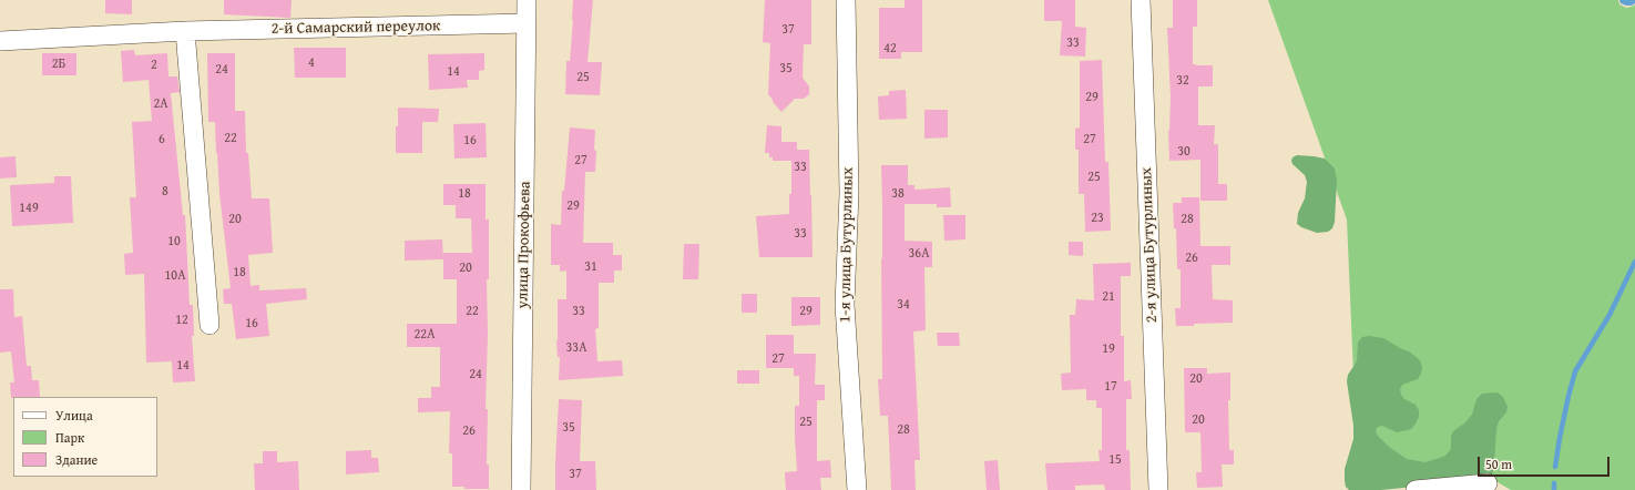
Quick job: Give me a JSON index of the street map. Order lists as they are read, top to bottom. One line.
{"streets":{"street":["2-й Самарский переулок","улица Прокофьева","1-я улица Бутурлиных","2-я улица Бутурлиных"]},"crossings":[["2-й Самарский переулок","улица Прокофьева"]],"house_numbers":["37","33","42","4","2Б","2","35","24","14","25","32","29","2А","22","6","27","16","30","27","33","25","8","18","38","29","149","23","20","28","33","10","36А","26","31","20","18","10А","21","34","22","33","29","12","16","22А","33А","19","27","14","24","20","17","20","25","35","28","26","15","37"],"legend":["Улица","Парк","Здание"],"scale_bar":"50 m"}
